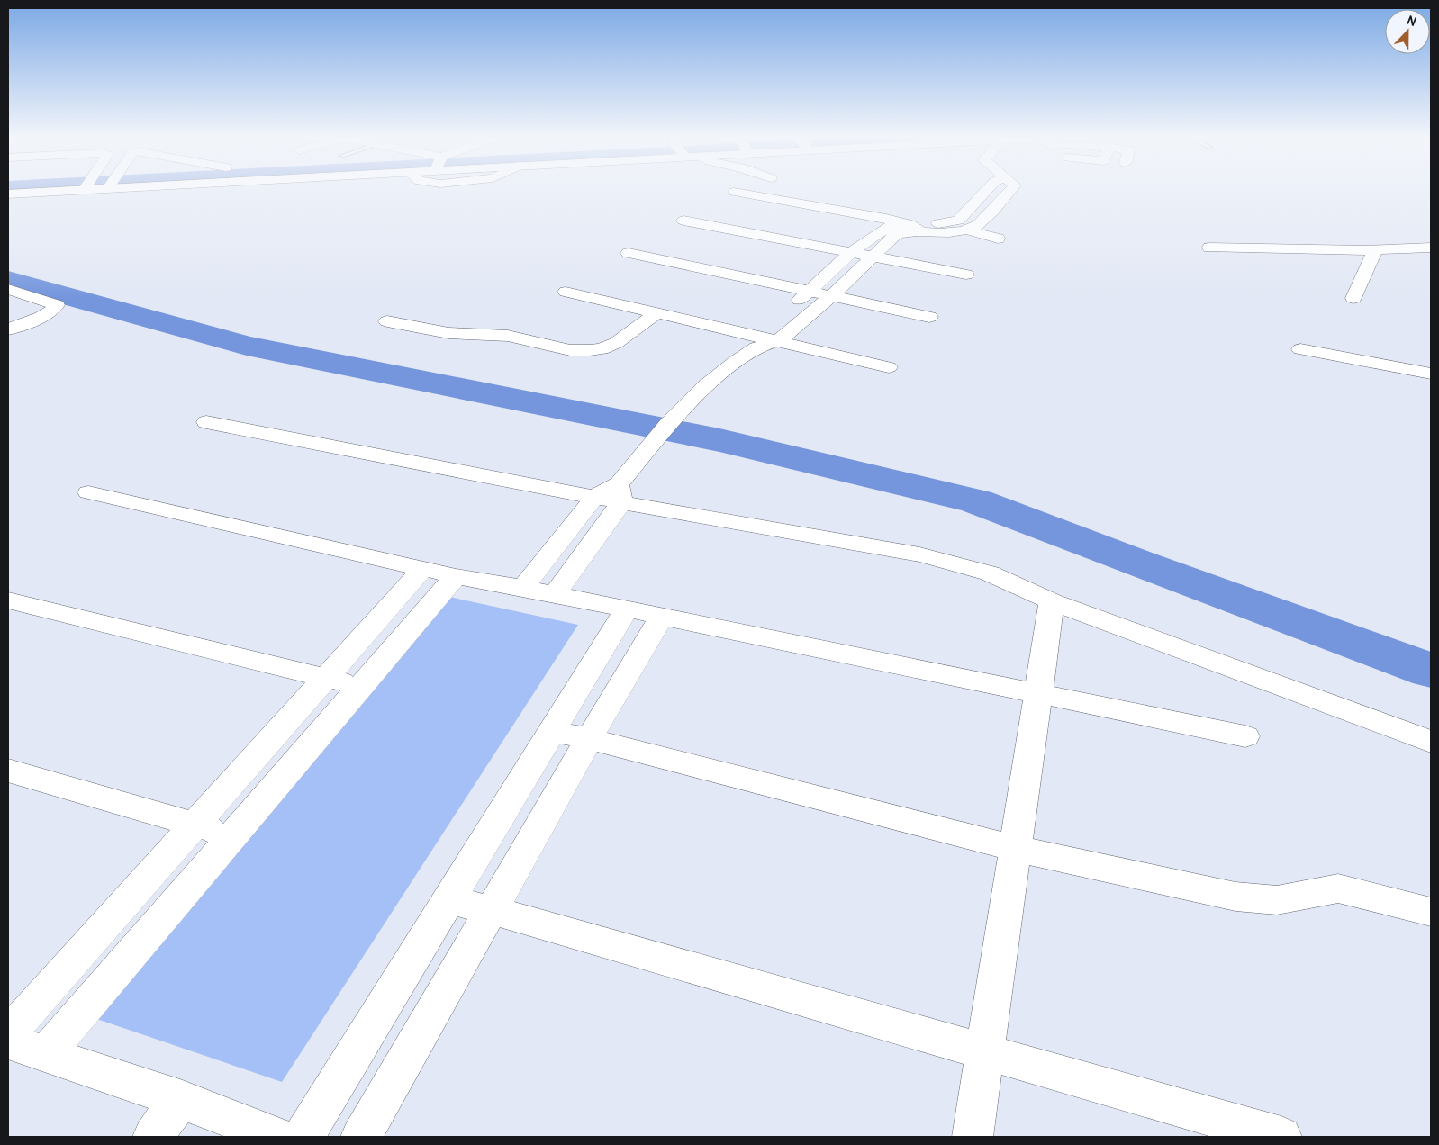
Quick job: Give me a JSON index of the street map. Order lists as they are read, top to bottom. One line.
{"north":"top"}
